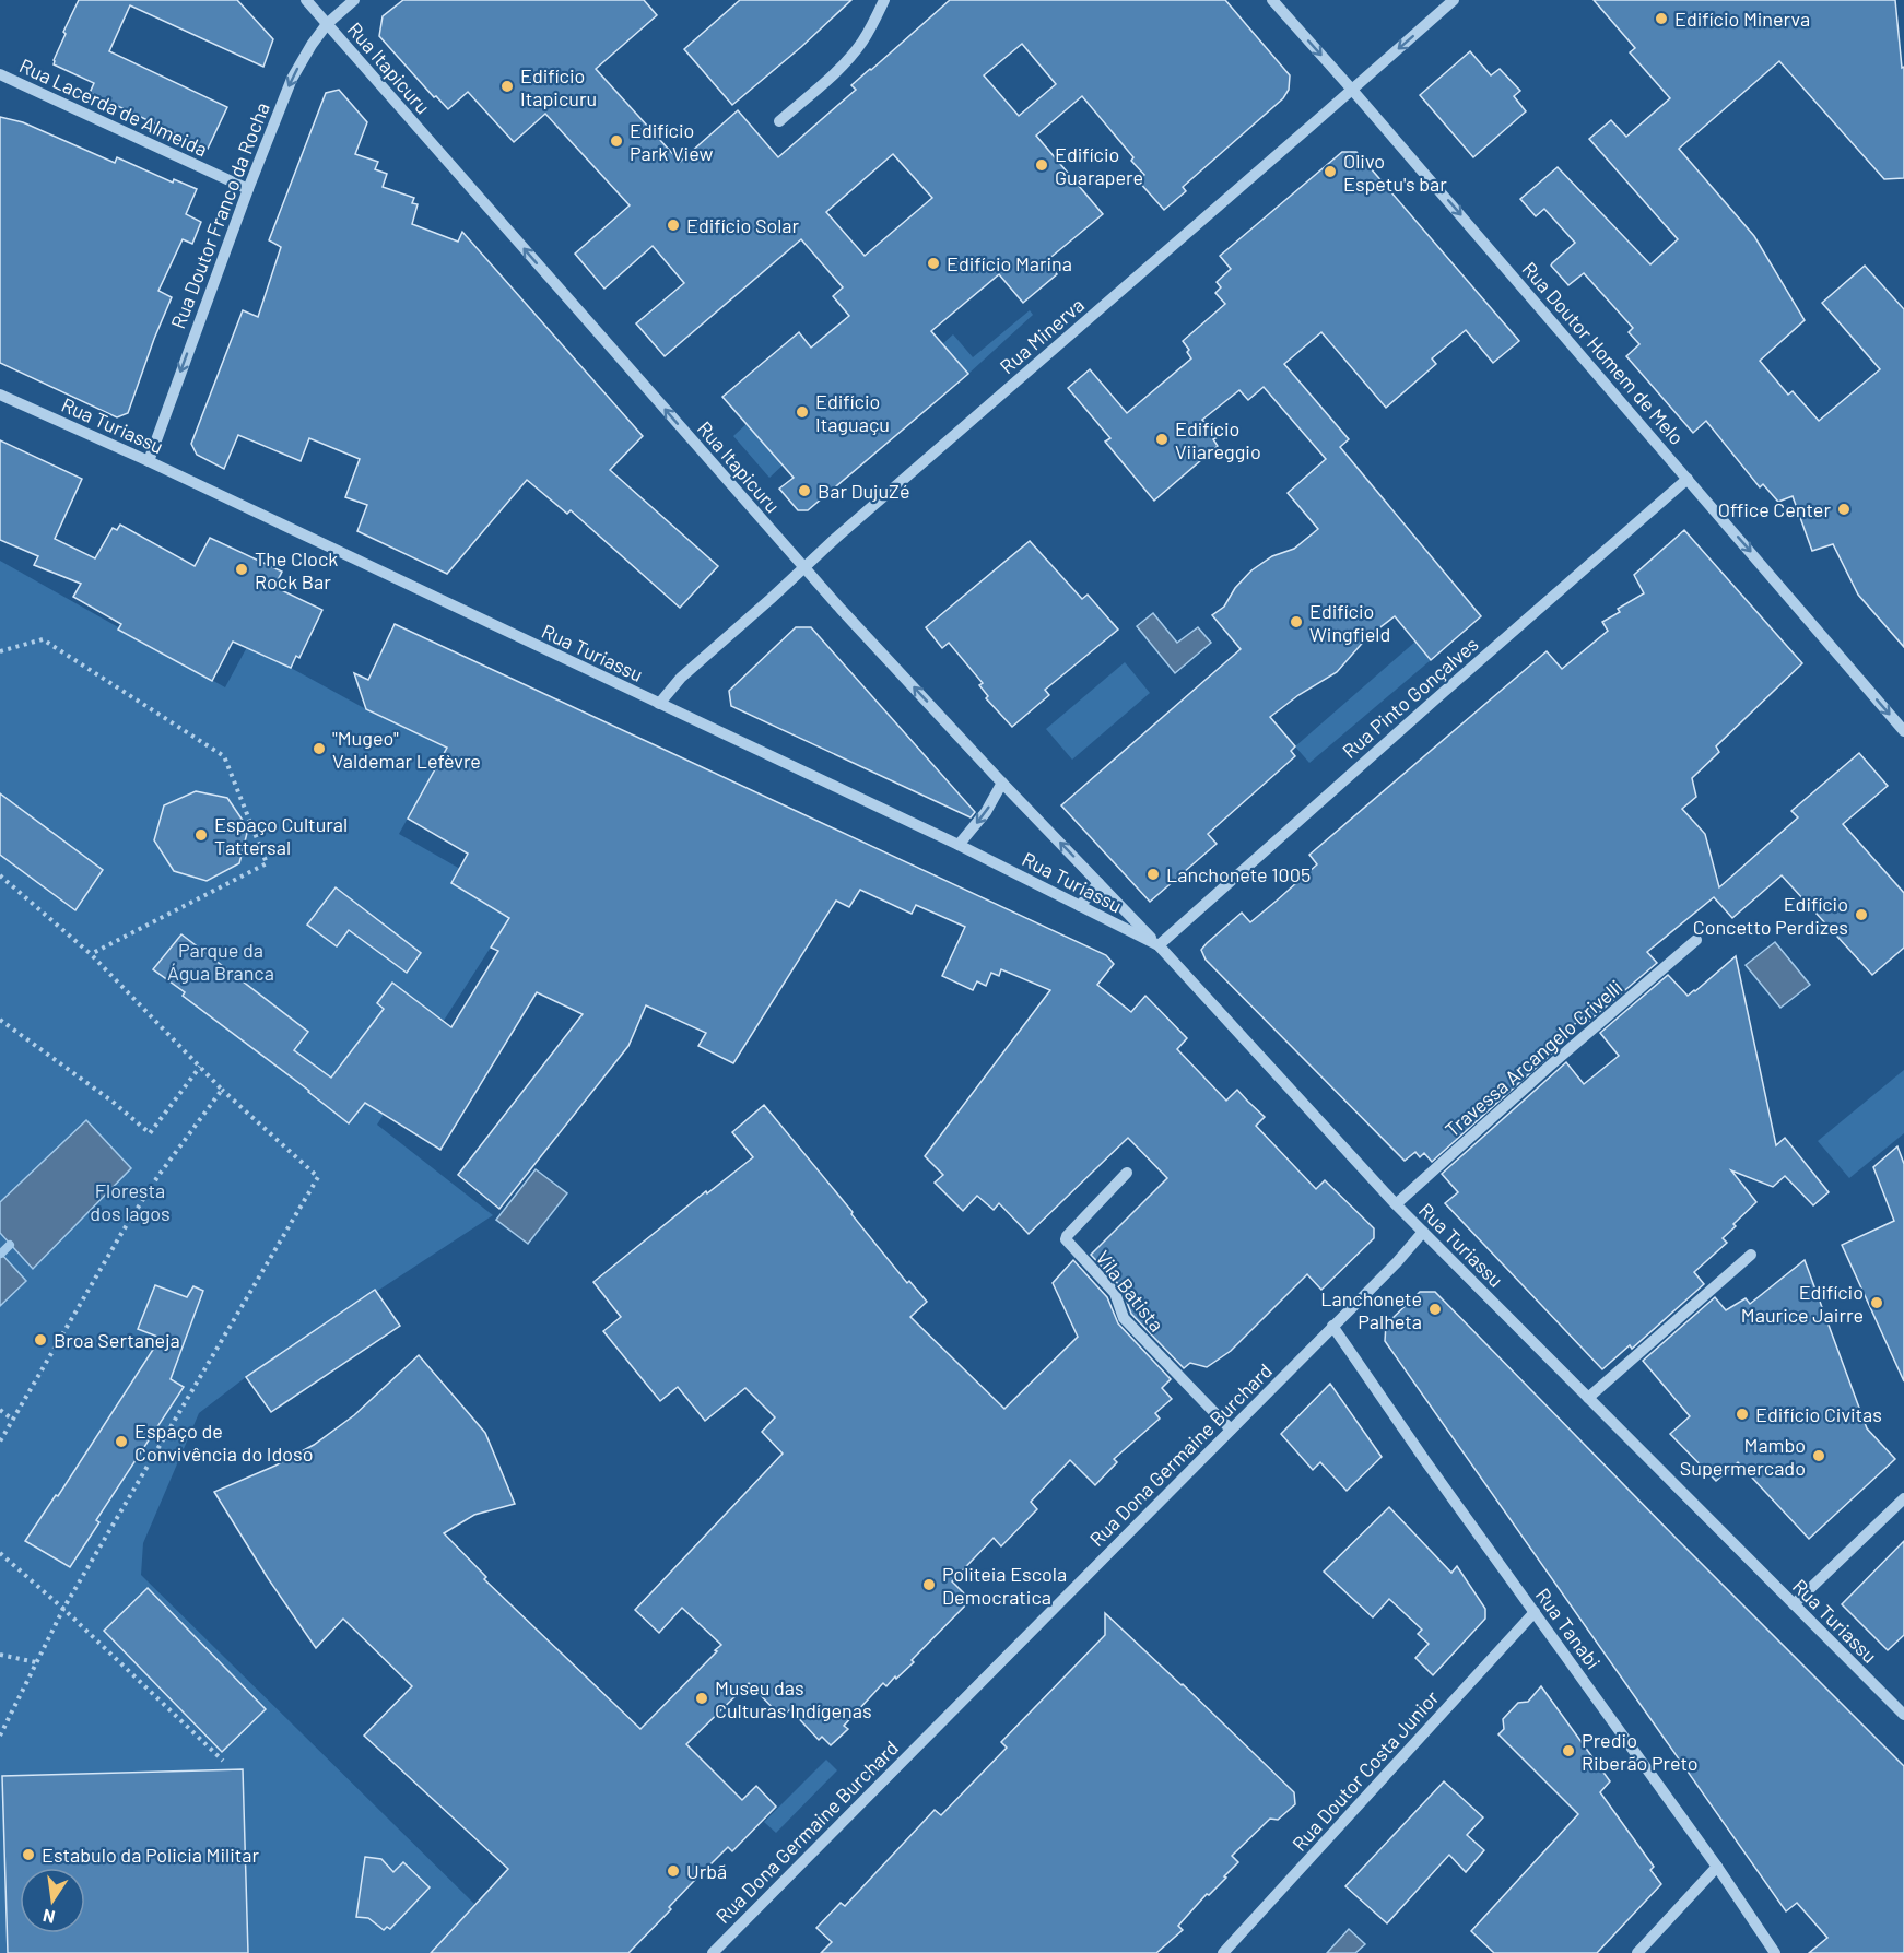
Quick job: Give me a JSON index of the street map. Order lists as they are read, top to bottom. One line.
{"streets":{"street":["Rua Itapicuru","Rua Lacerda de Almeida","Rua Doutor Franco da Rocha","Rua Minerva","Rua Doutor Homem de Melo","Rua Turiassu","Rua Pinto Gonçalves","Travessa Arcangelo Crivelli","Vila Batista","Rua Dona Germaine Burchard","Rua Tanabi","Rua Doutor Costa Junior"]},"crossings":[["Rua Itapicuru","Rua Doutor Franco da Rocha"],["Rua Itapicuru","Rua Minerva"],["Rua Itapicuru","Rua Turiassu"],["Rua Itapicuru","Rua Pinto Gonçalves"],["Rua Lacerda de Almeida","Rua Doutor Franco da Rocha"],["Rua Doutor Franco da Rocha","Rua Turiassu"],["Rua Minerva","Rua Doutor Homem de Melo"],["Rua Minerva","Rua Turiassu"],["Rua Doutor Homem de Melo","Rua Pinto Gonçalves"],["Rua Turiassu","Rua Pinto Gonçalves"],["Rua Turiassu","Travessa Arcangelo Crivelli"],["Rua Turiassu","Rua Dona Germaine Burchard"],["Vila Batista","Rua Dona Germaine Burchard"],["Rua Dona Germaine Burchard","Rua Tanabi"],["Rua Tanabi","Rua Doutor Costa Junior"]],"one_way":["Rua Itapicuru","Rua Doutor Franco da Rocha","Rua Doutor Homem de Melo"],"parks":["Parque da Água Branca","Floresta dos lagos"],"places":["Edifício Minerva","Edifício Itapicuru","Edifício Park View","Edifício Guarapere","Olivo Espetu's bar","Edifício Solar","Edifício Marina","Edifício Itaguaçu","Edifício Viiareggio","Bar DujuZé","Office Center","The Clock Rock Bar","Edifício Wingfield","\"Mugeo\" Valdemar Lefèvre","Espaço Cultural Tattersal","Lanchonete 1005","Edifício Concetto Perdizes","Edifício Maurice Jairre","Lanchonete Palheta","Broa Sertaneja","Edifício Civitas","Espaço de Convivência do Idoso","Mambo Supermercado","Politeia Escola Democratica","Museu das Culturas Indígenas","Predio Riberão Preto","Estabulo da Policia Militar","Urbã"],"north":"bottom"}
